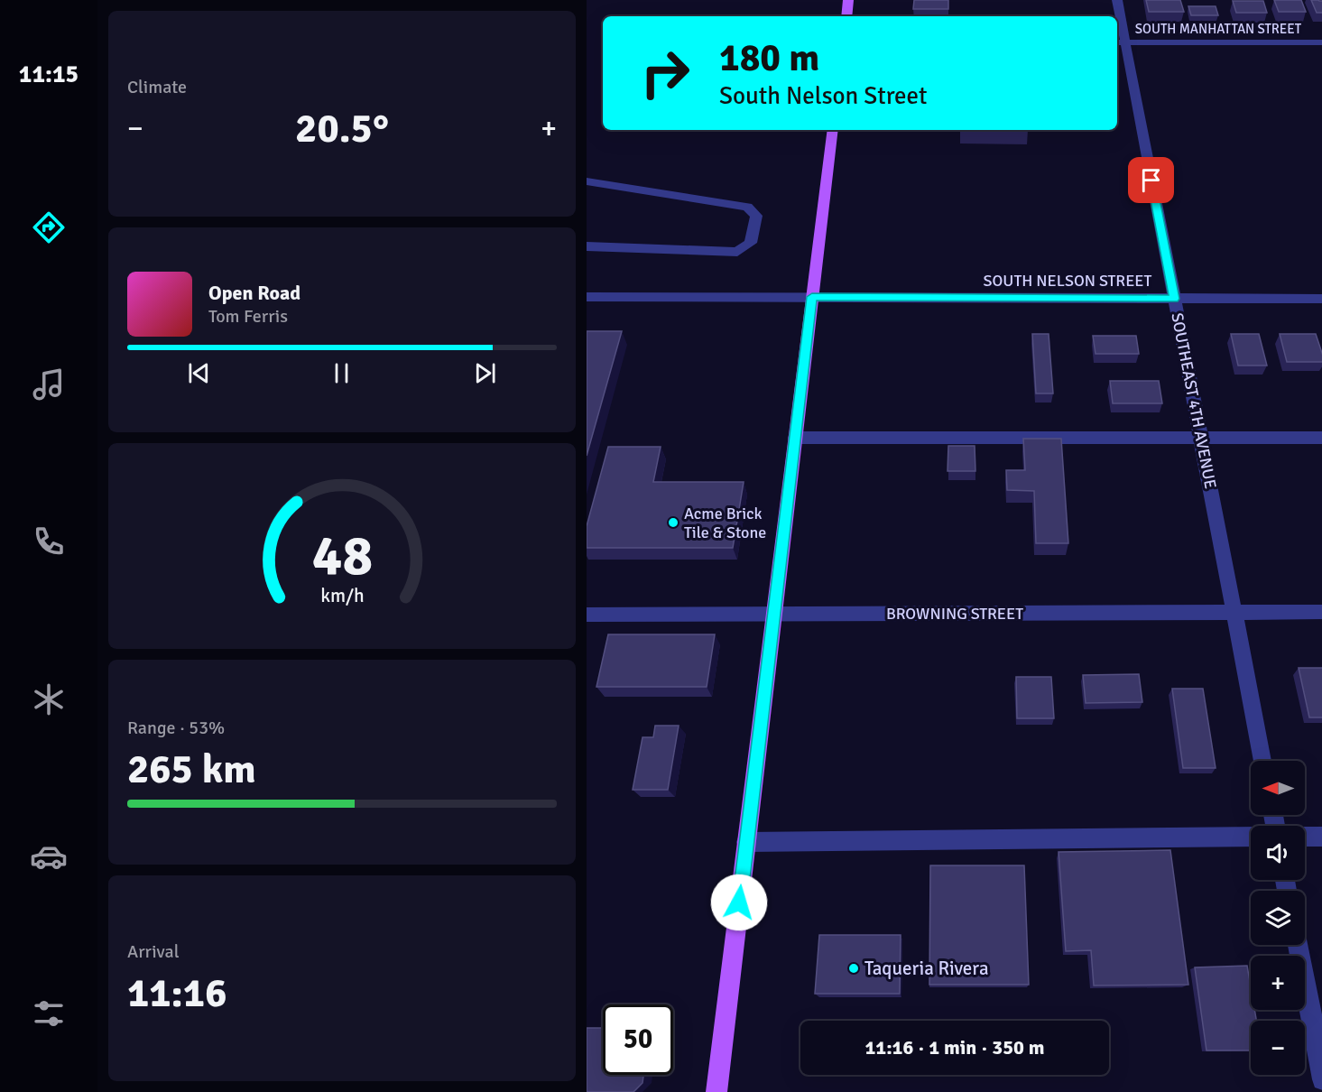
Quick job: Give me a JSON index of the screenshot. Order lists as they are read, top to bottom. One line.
{"streets":{"street":["SOUTH MANHATTAN STREET","SOUTH NELSON STREET","SOUTHEAST 4TH AVENUE","BROWNING STREET"]},"crossings":[["SOUTH MANHATTAN STREET","SOUTHEAST 4TH AVENUE"],["SOUTH NELSON STREET","SOUTHEAST 4TH AVENUE"],["SOUTHEAST 4TH AVENUE","BROWNING STREET"]],"places":["Acme Brick Tile & Stone","Taqueria Rivera"],"north":"left","page":{"tabs":"11:15","tile":["Climate",["Range · 53%","265 km"],["Arrival","11:16"]],"turn":["180 m","South Nelson Street"],"heat":["−","20.5°","+"],"song":["Open Road","Tom Ferris"],"map_buttons":["+","−"],"limit":"50","trip":"11:16 · 1 min · 350 m","gauge":["48","km/h"]}}
